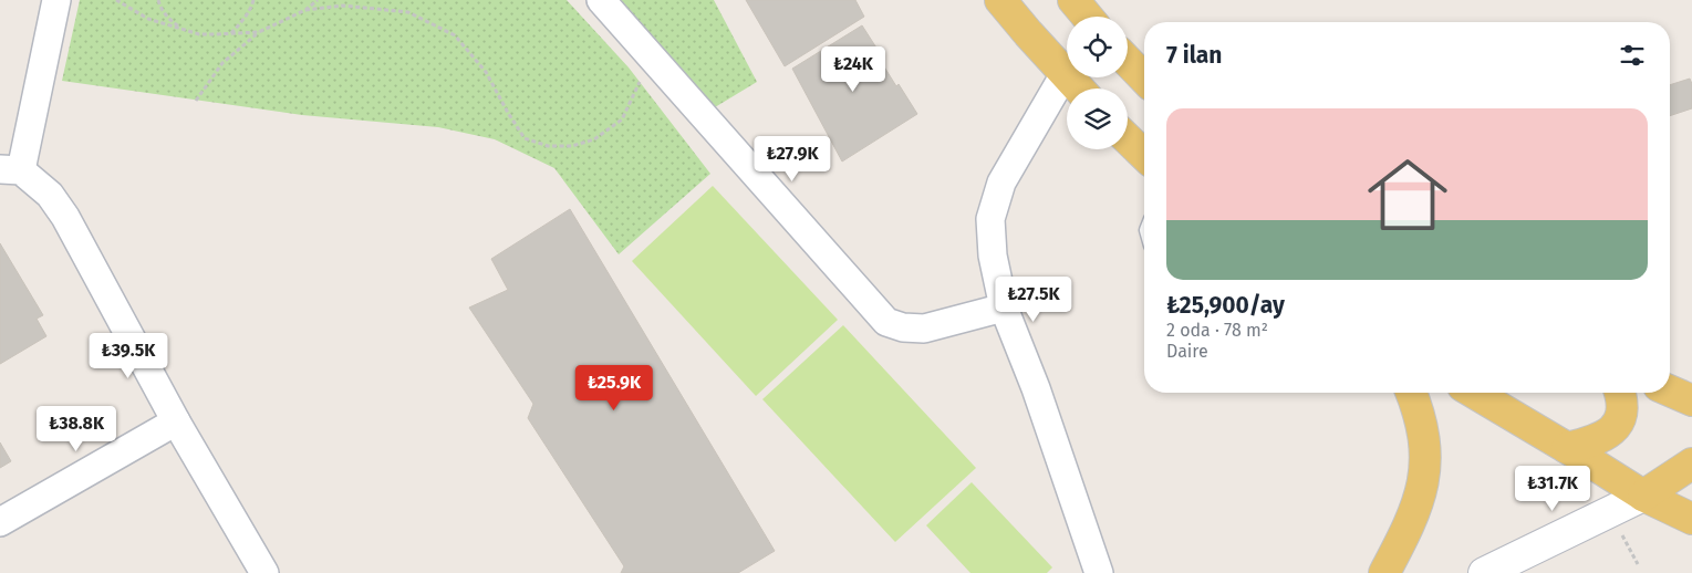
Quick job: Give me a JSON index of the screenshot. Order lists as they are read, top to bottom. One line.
{"page":{"heading":"7 ilan","price":["₺24K","₺27.9K","₺27.5K","₺39.5K","₺25.9K","₺38.8K","₺31.7K"],"list":[{"name":"₺25,900/ay","note":"2 oda · 78 m² · Daire"}]}}
